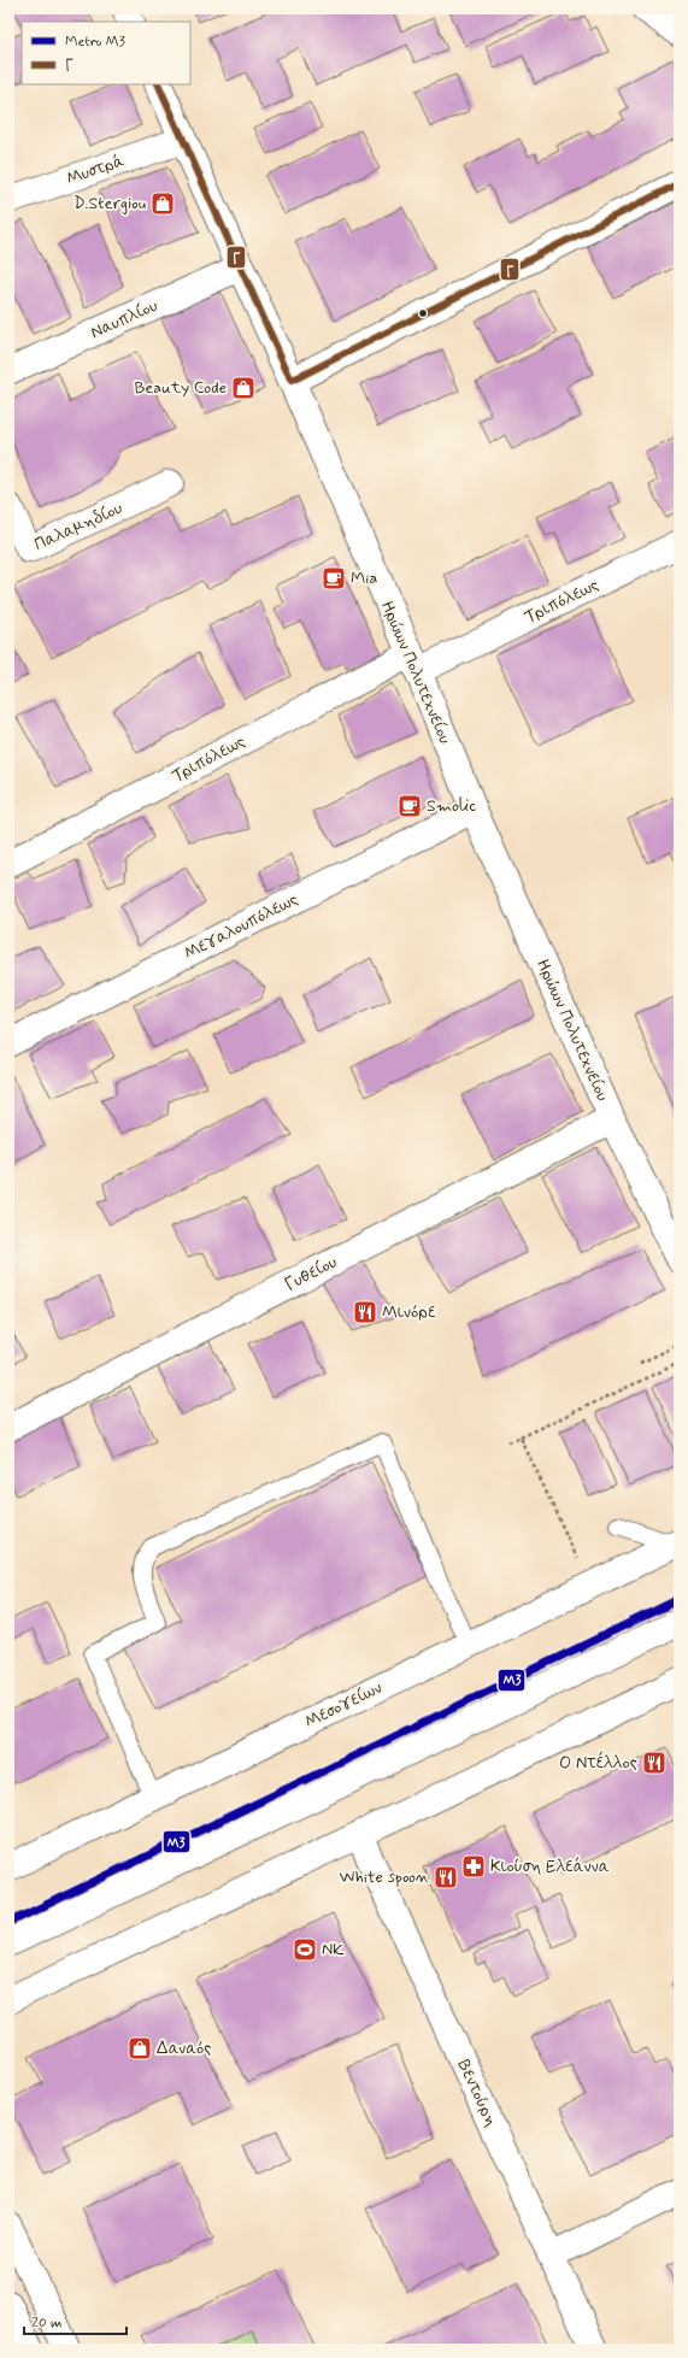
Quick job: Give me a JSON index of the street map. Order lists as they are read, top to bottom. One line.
{"streets":{"street":["Μυστρά","Ναυπλίου","Παλαμηδίου","Τριπόλεως","Ηρώων Πολυτεχνείου","Μεγαλουπόλεως","Γυθείου","Μεσογείων","Βεντούρη"]},"crossings":[["Μυστρά","Ηρώων Πολυτεχνείου"],["Ναυπλίου","Ηρώων Πολυτεχνείου"],["Τριπόλεως","Ηρώων Πολυτεχνείου"],["Ηρώων Πολυτεχνείου","Μεγαλουπόλεως"],["Ηρώων Πολυτεχνείου","Γυθείου"]],"places":{"shop":["D.Stergiou","Beauty Code","Δαναός"],"cafe":["Mia","Smolic"],"restaurant":["Μινόρε","Ο Ντέλλος","White spoon"],"pharmacy":["Κιούση Ελεάννα"],"sports":["NK"]},"lines":["transit line Γ","metro line Μ3"],"legend":["Metro Μ3","Γ"],"scale_bar":"20 m"}
